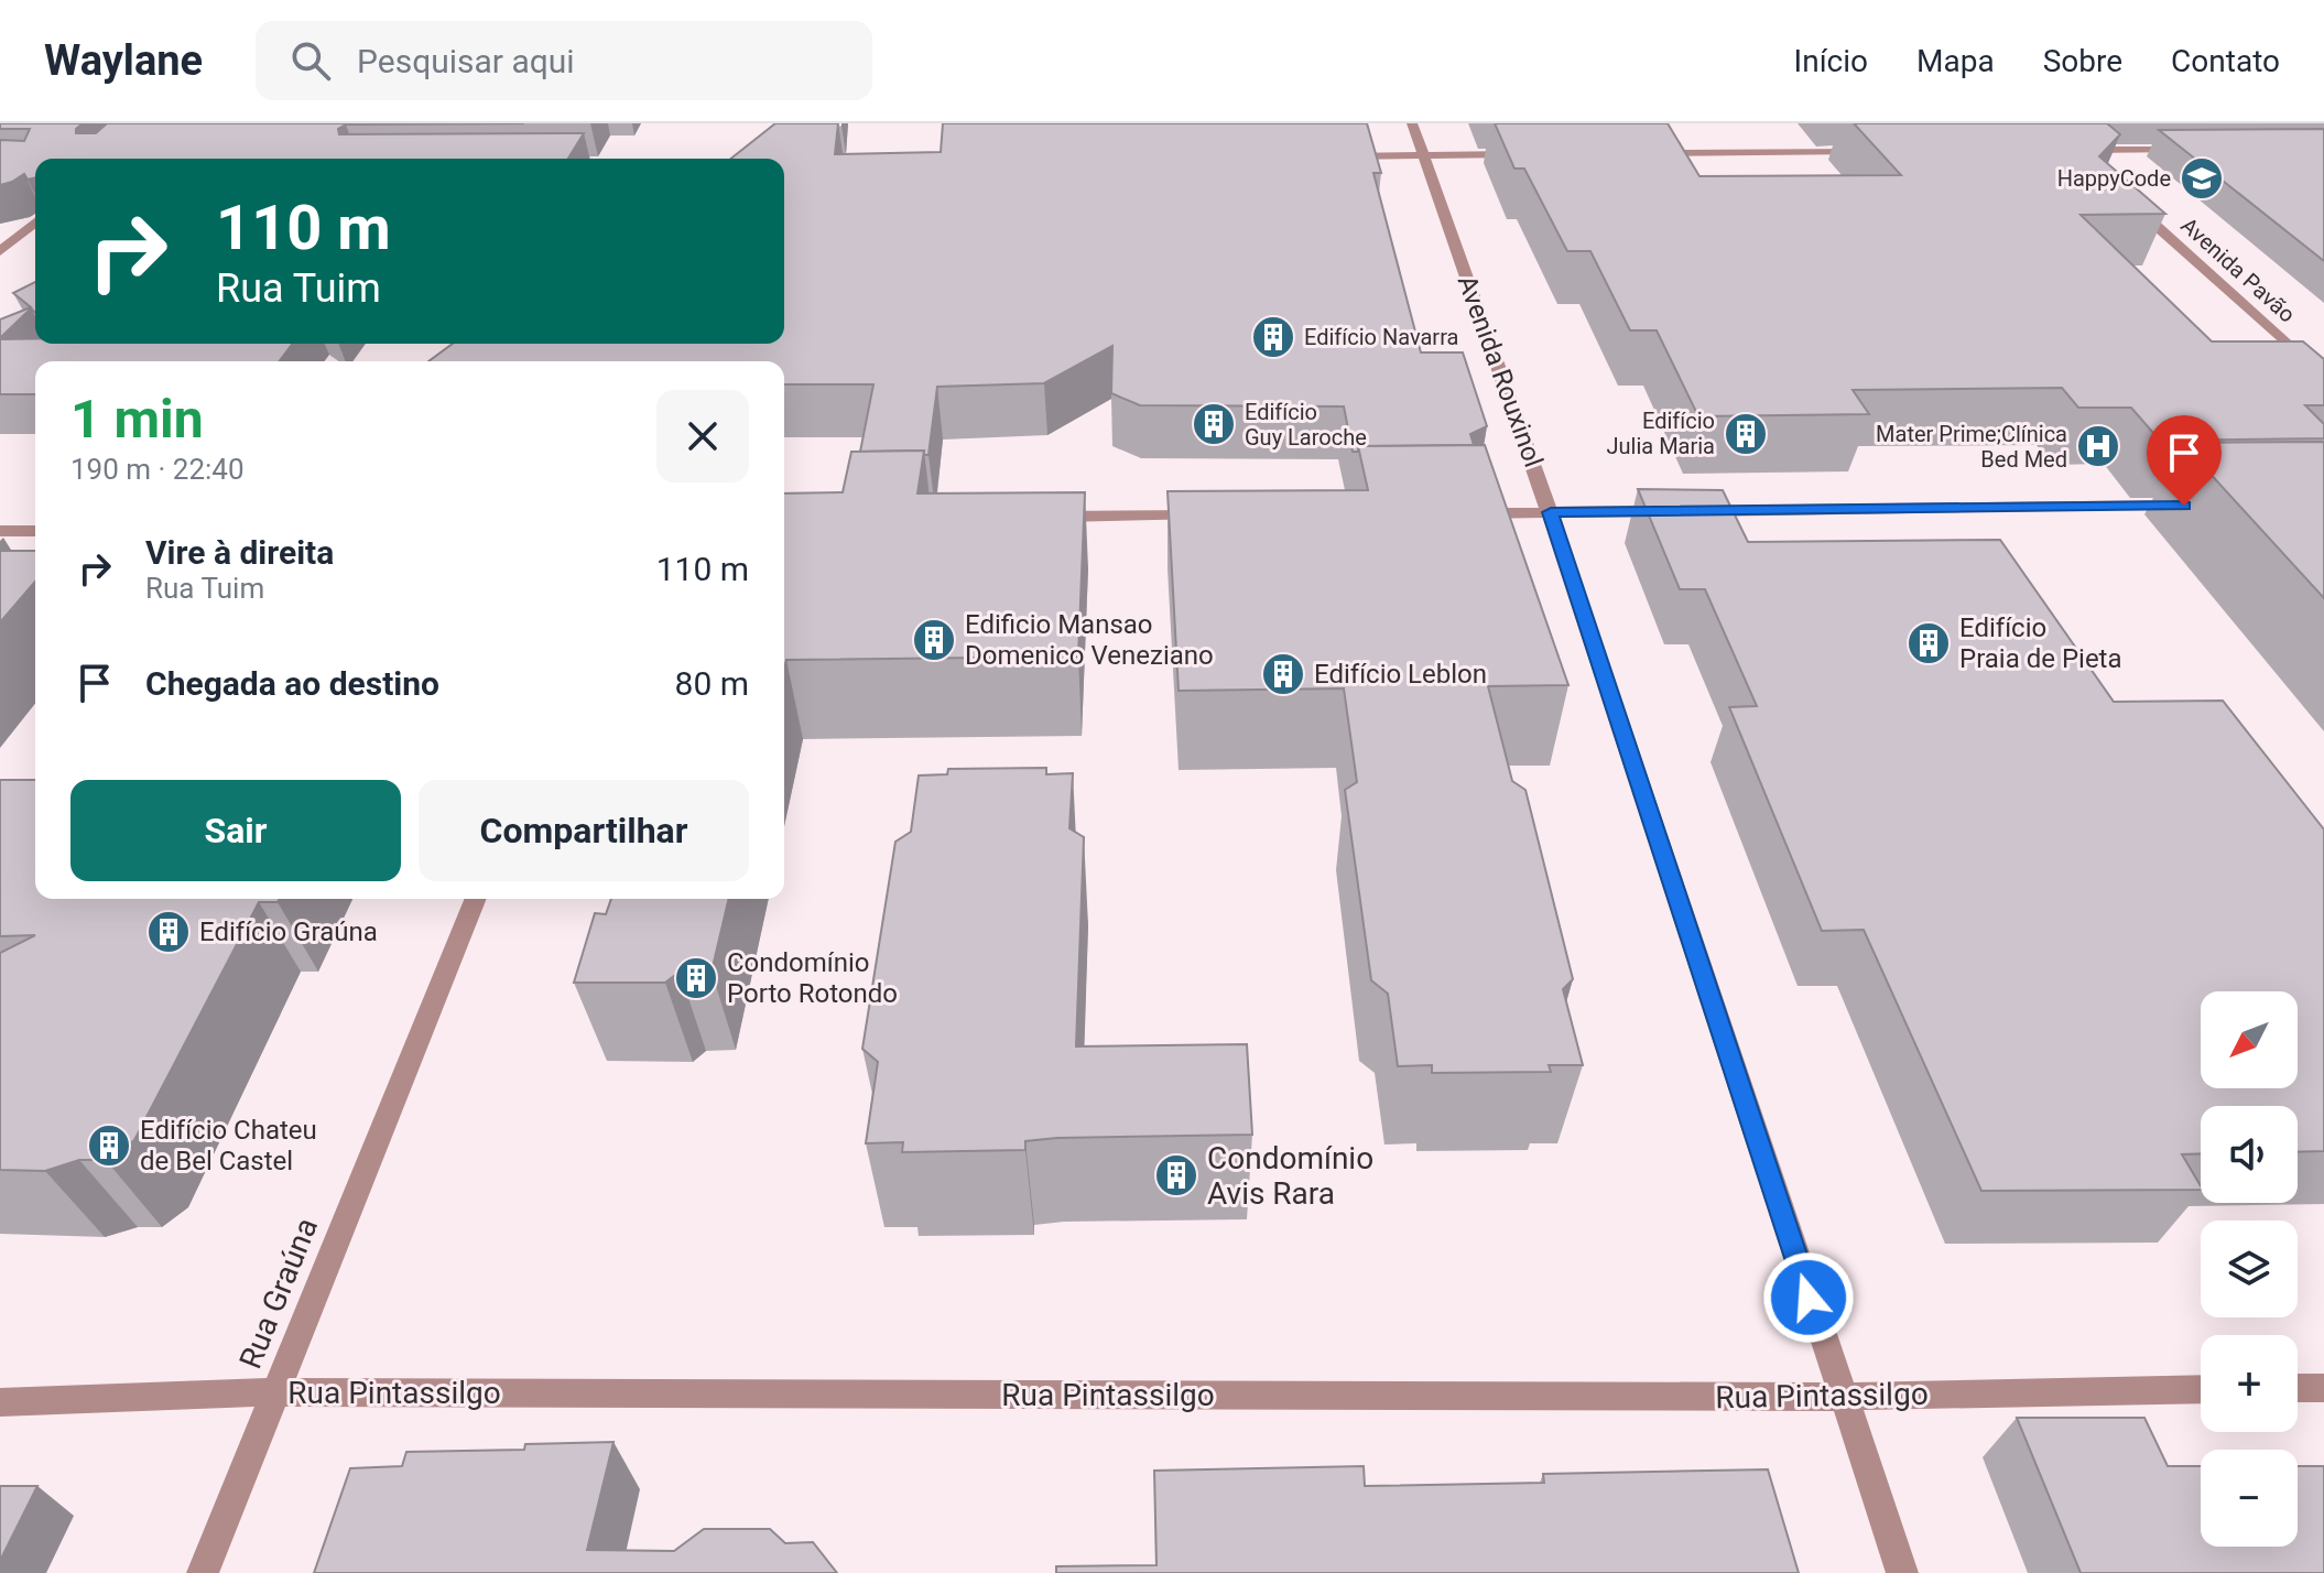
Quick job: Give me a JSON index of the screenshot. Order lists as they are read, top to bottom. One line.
{"streets":{"street":["Avenida Pavão","Avenida Rouxinol","Rua Graúna","Rua Pintassilgo"]},"crossings":[["Avenida Rouxinol","Rua Pintassilgo"],["Rua Graúna","Rua Pintassilgo"]],"places":{"school or university":["HappyCode"],"building":["Edifício Navarra","Edifício Guy Laroche","Edifício Julia Maria","Edificio Mansao Domenico Veneziano","Edifício Praia de Pieta","Edifício Leblon","Edifício Graúna","Condomínio Porto Rotondo","Edifício Chateu de Bel Castel","Condomínio Avis Rara"],"hospital":["Mater Prime;Clínica Bed Med"]},"north":"bottom left","page":{"header":"Waylane","search":"Pesquisar aqui","nav":["Início","Mapa","Sobre","Contato"],"turn":["110 m","Rua Tuim"],"heading":["1 min","190 m · 22:40"],"list":[{"name":"Vire à direita","note":"Rua Tuim","value":"110 m"},{"name":"Chegada ao destino","value":"80 m"}],"buttons":["Sair","Compartilhar"],"map_buttons":["+","−"]}}
